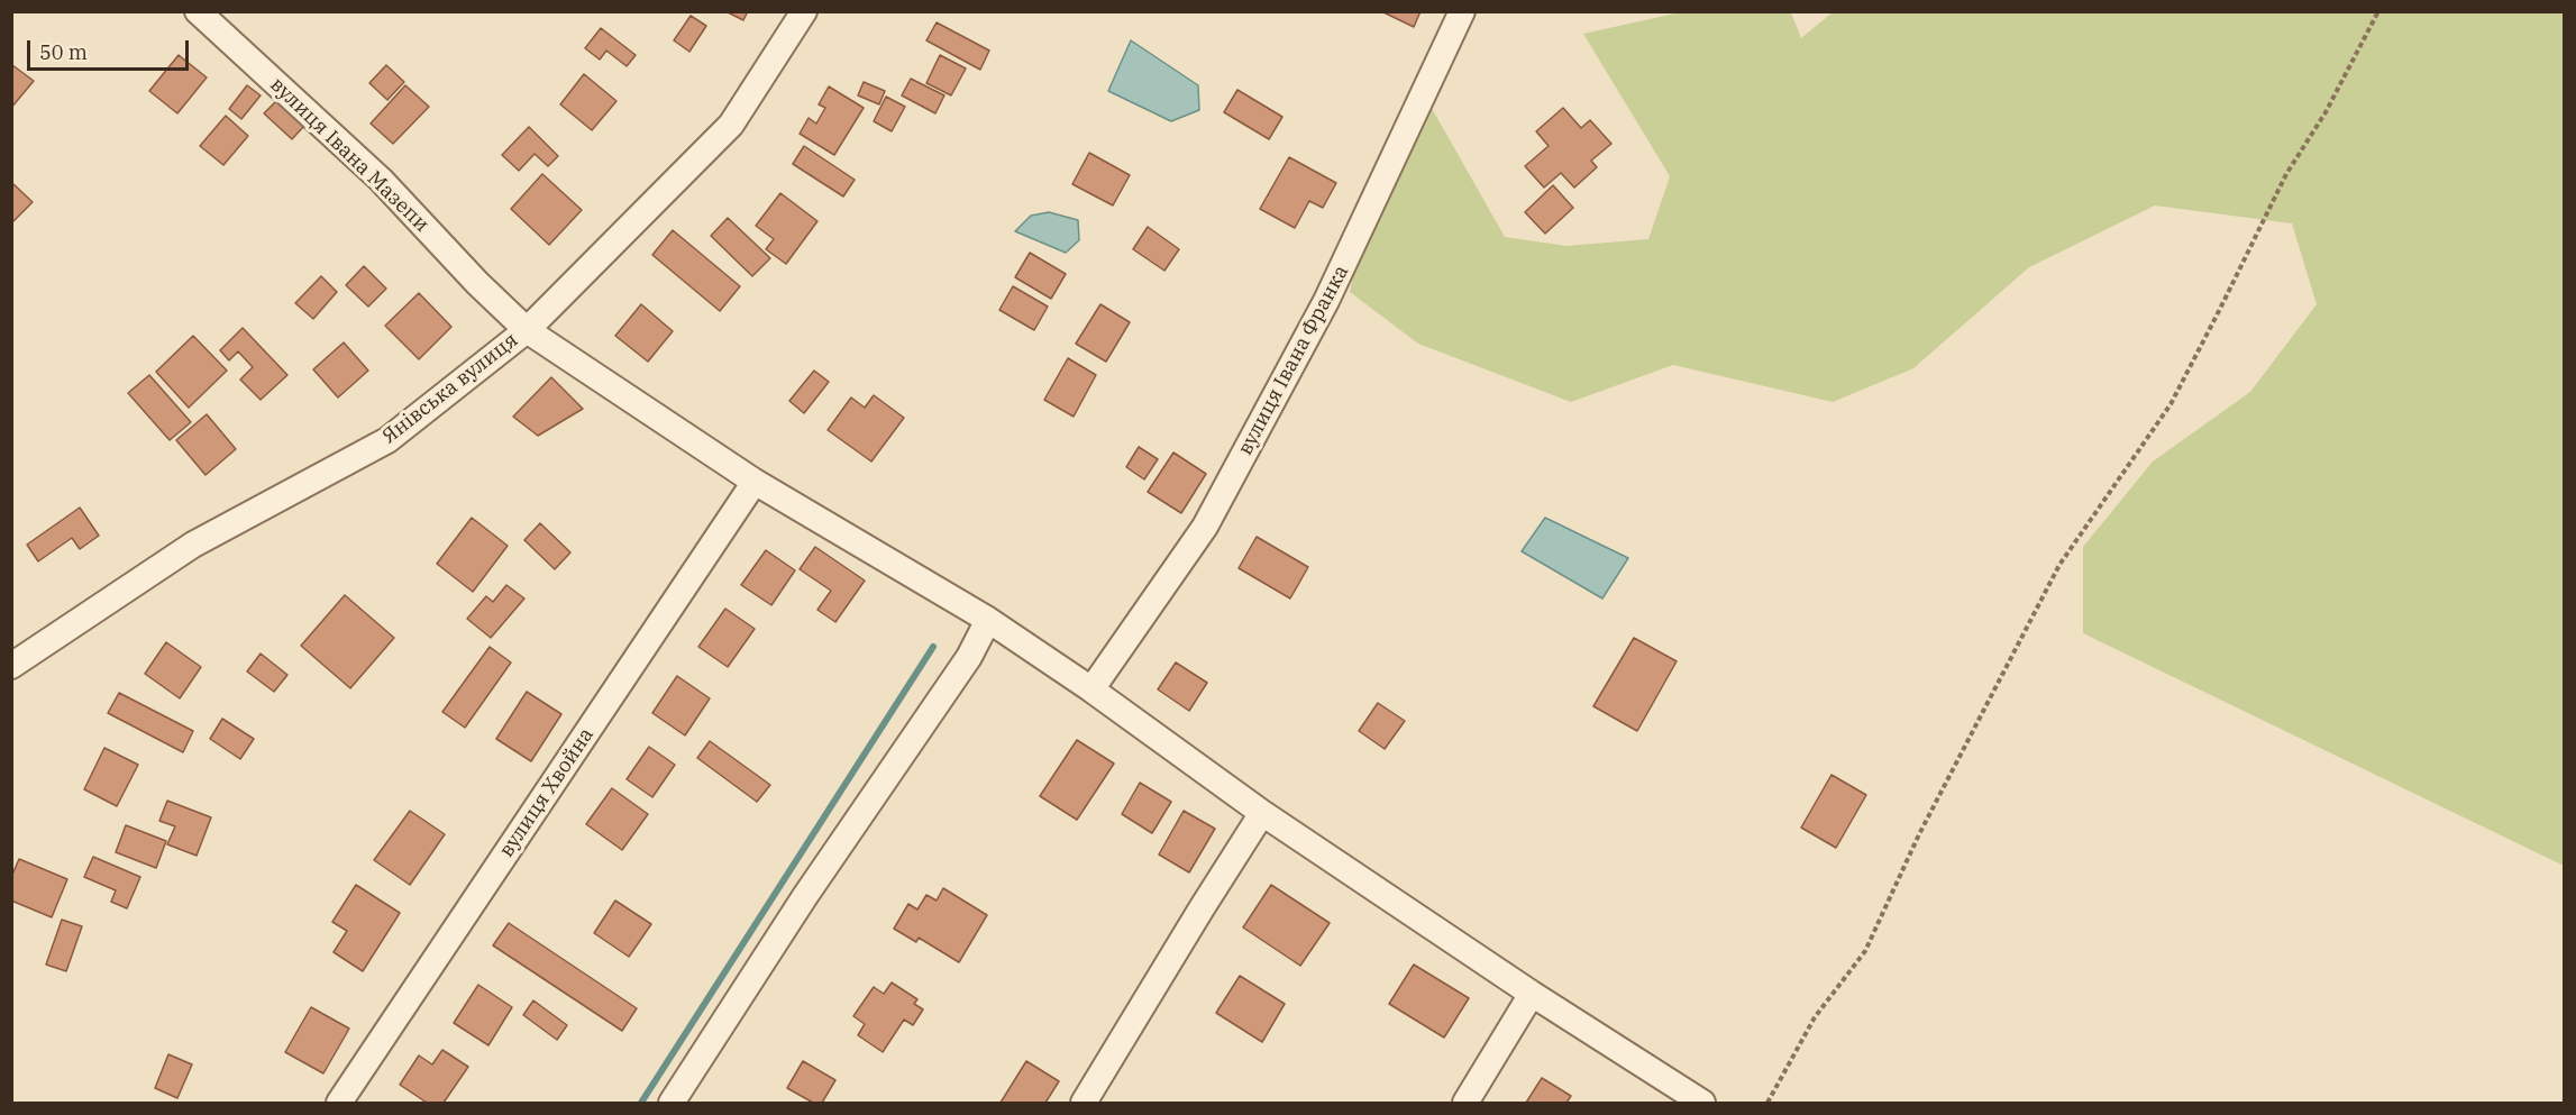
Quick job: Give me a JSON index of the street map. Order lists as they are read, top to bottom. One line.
{"streets":{"street":["вулиця Івана Мазепи","вулиця Івана Франка","Янівська вулиця","вулиця Хвойна"]},"crossings":[["вулиця Івана Мазепи","вулиця Івана Франка"],["вулиця Івана Мазепи","Янівська вулиця"],["вулиця Івана Мазепи","вулиця Хвойна"]],"scale_bar":"50 m"}
